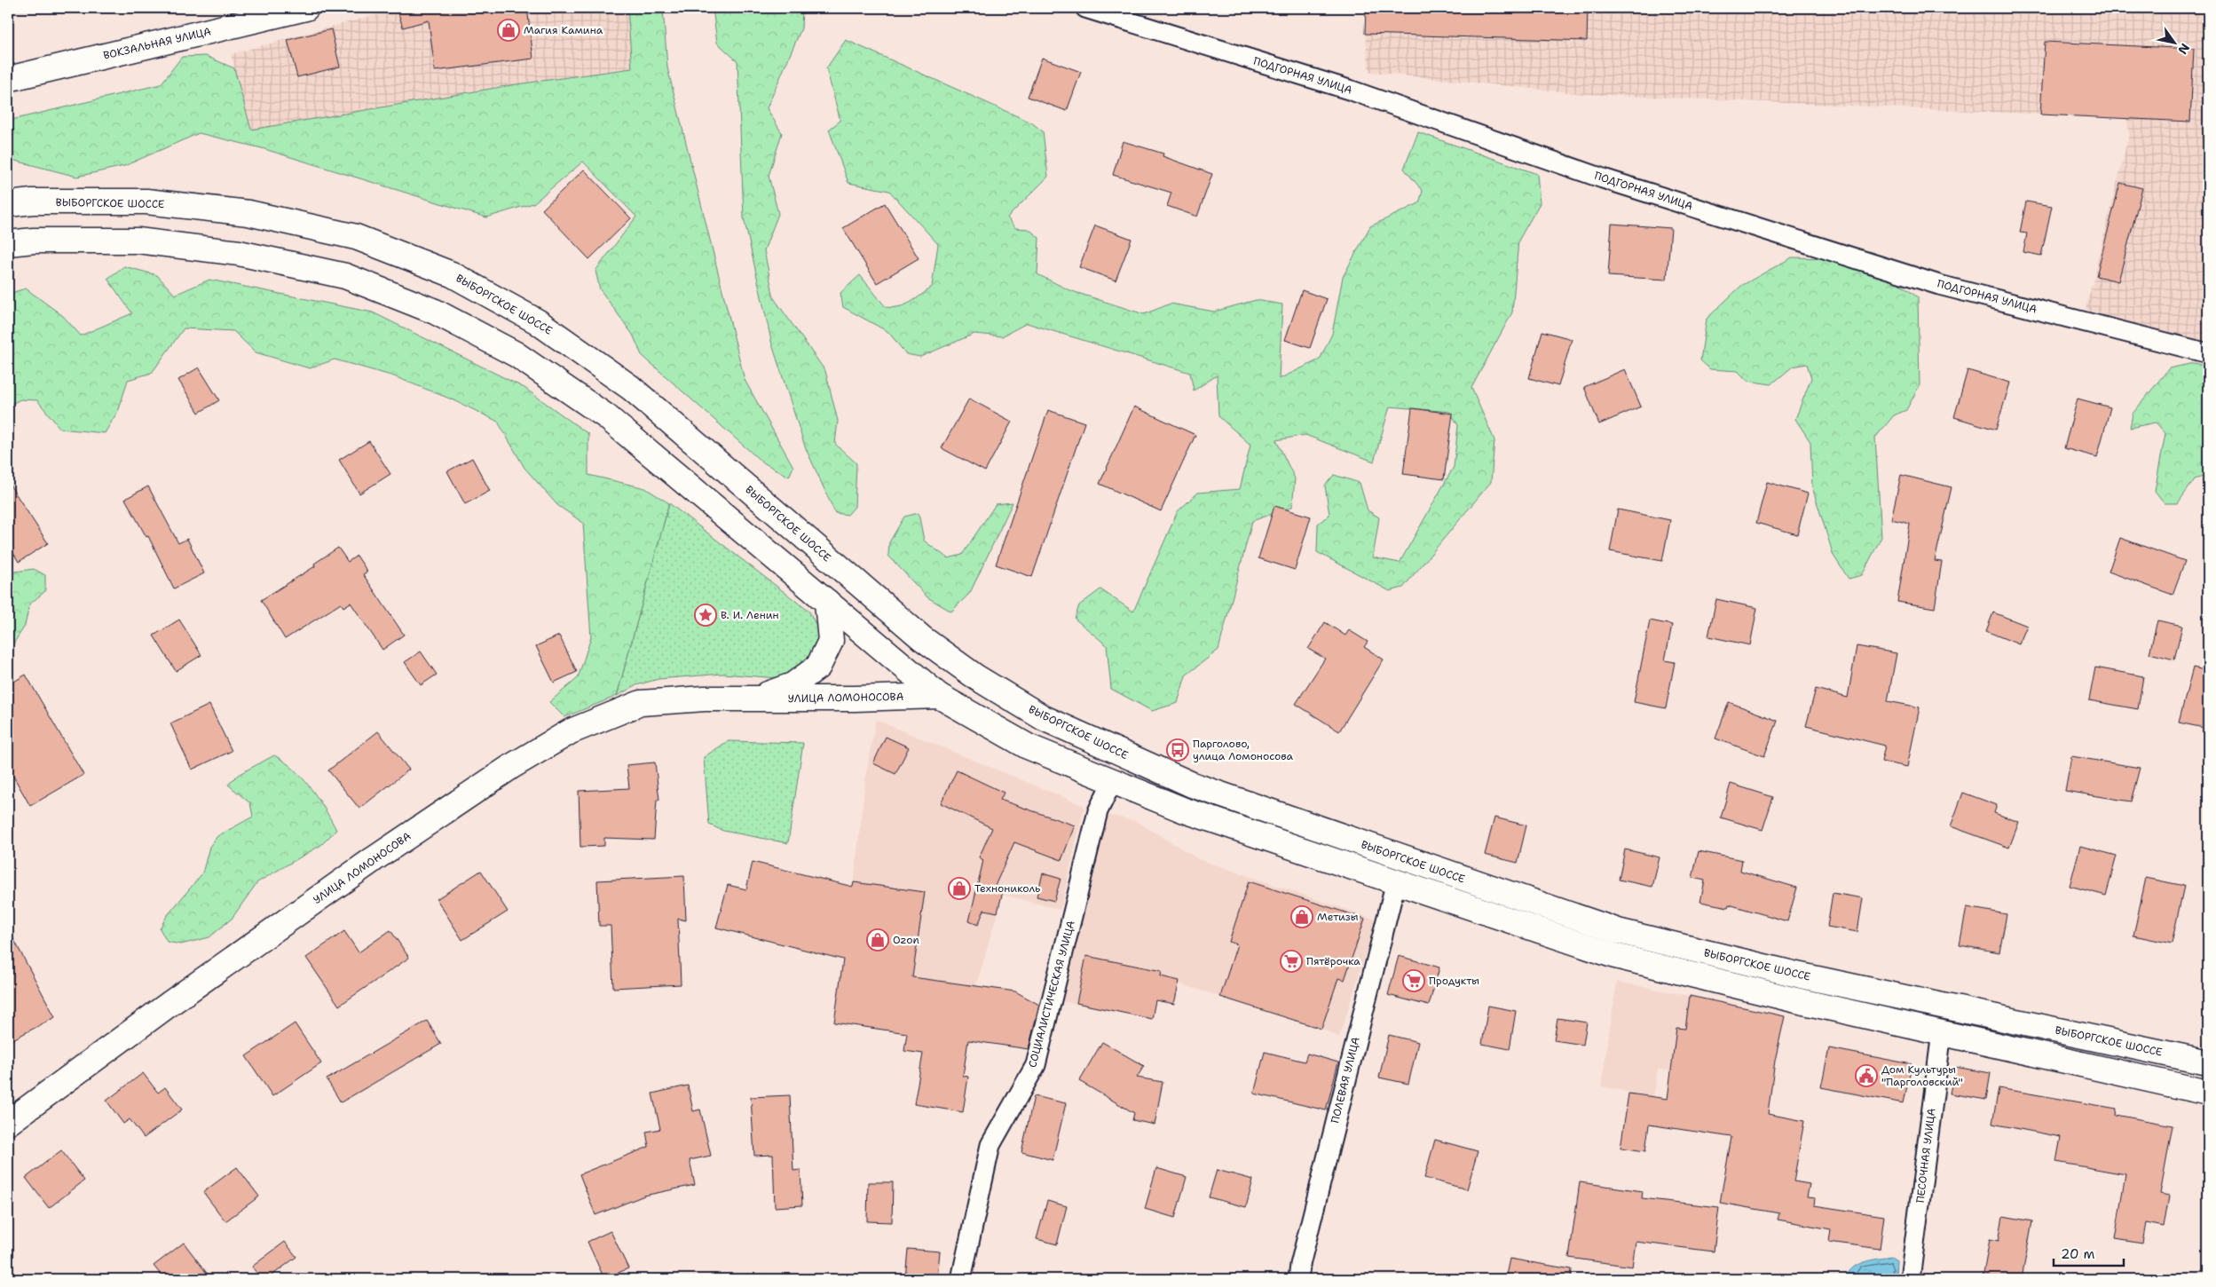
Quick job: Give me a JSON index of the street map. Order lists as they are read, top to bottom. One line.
{"streets":{"main road":["ВОКЗАЛЬНАЯ УЛИЦА","ВЫБОРГСКОЕ ШОССЕ","УЛИЦА ЛОМОНОСОВА"],"street":["ПОДГОРНАЯ УЛИЦА","СОЦИАЛИСТИЧЕСКАЯ УЛИЦА","ПОЛЕВАЯ УЛИЦА","ПЕСОЧНАЯ УЛИЦА"]},"places":{"shop":["Магия Камина","Технониколь","Метизы","Ozon"],"place":["В. И. Ленин"],"bus stop":["Парголово, улица Ломоносова"],"supermarket":["Пятёрочка","Продукты"],"public building":["Дом Культуры \"Парголовский\""]},"scale_bar":"20 m","north":"bottom right"}
